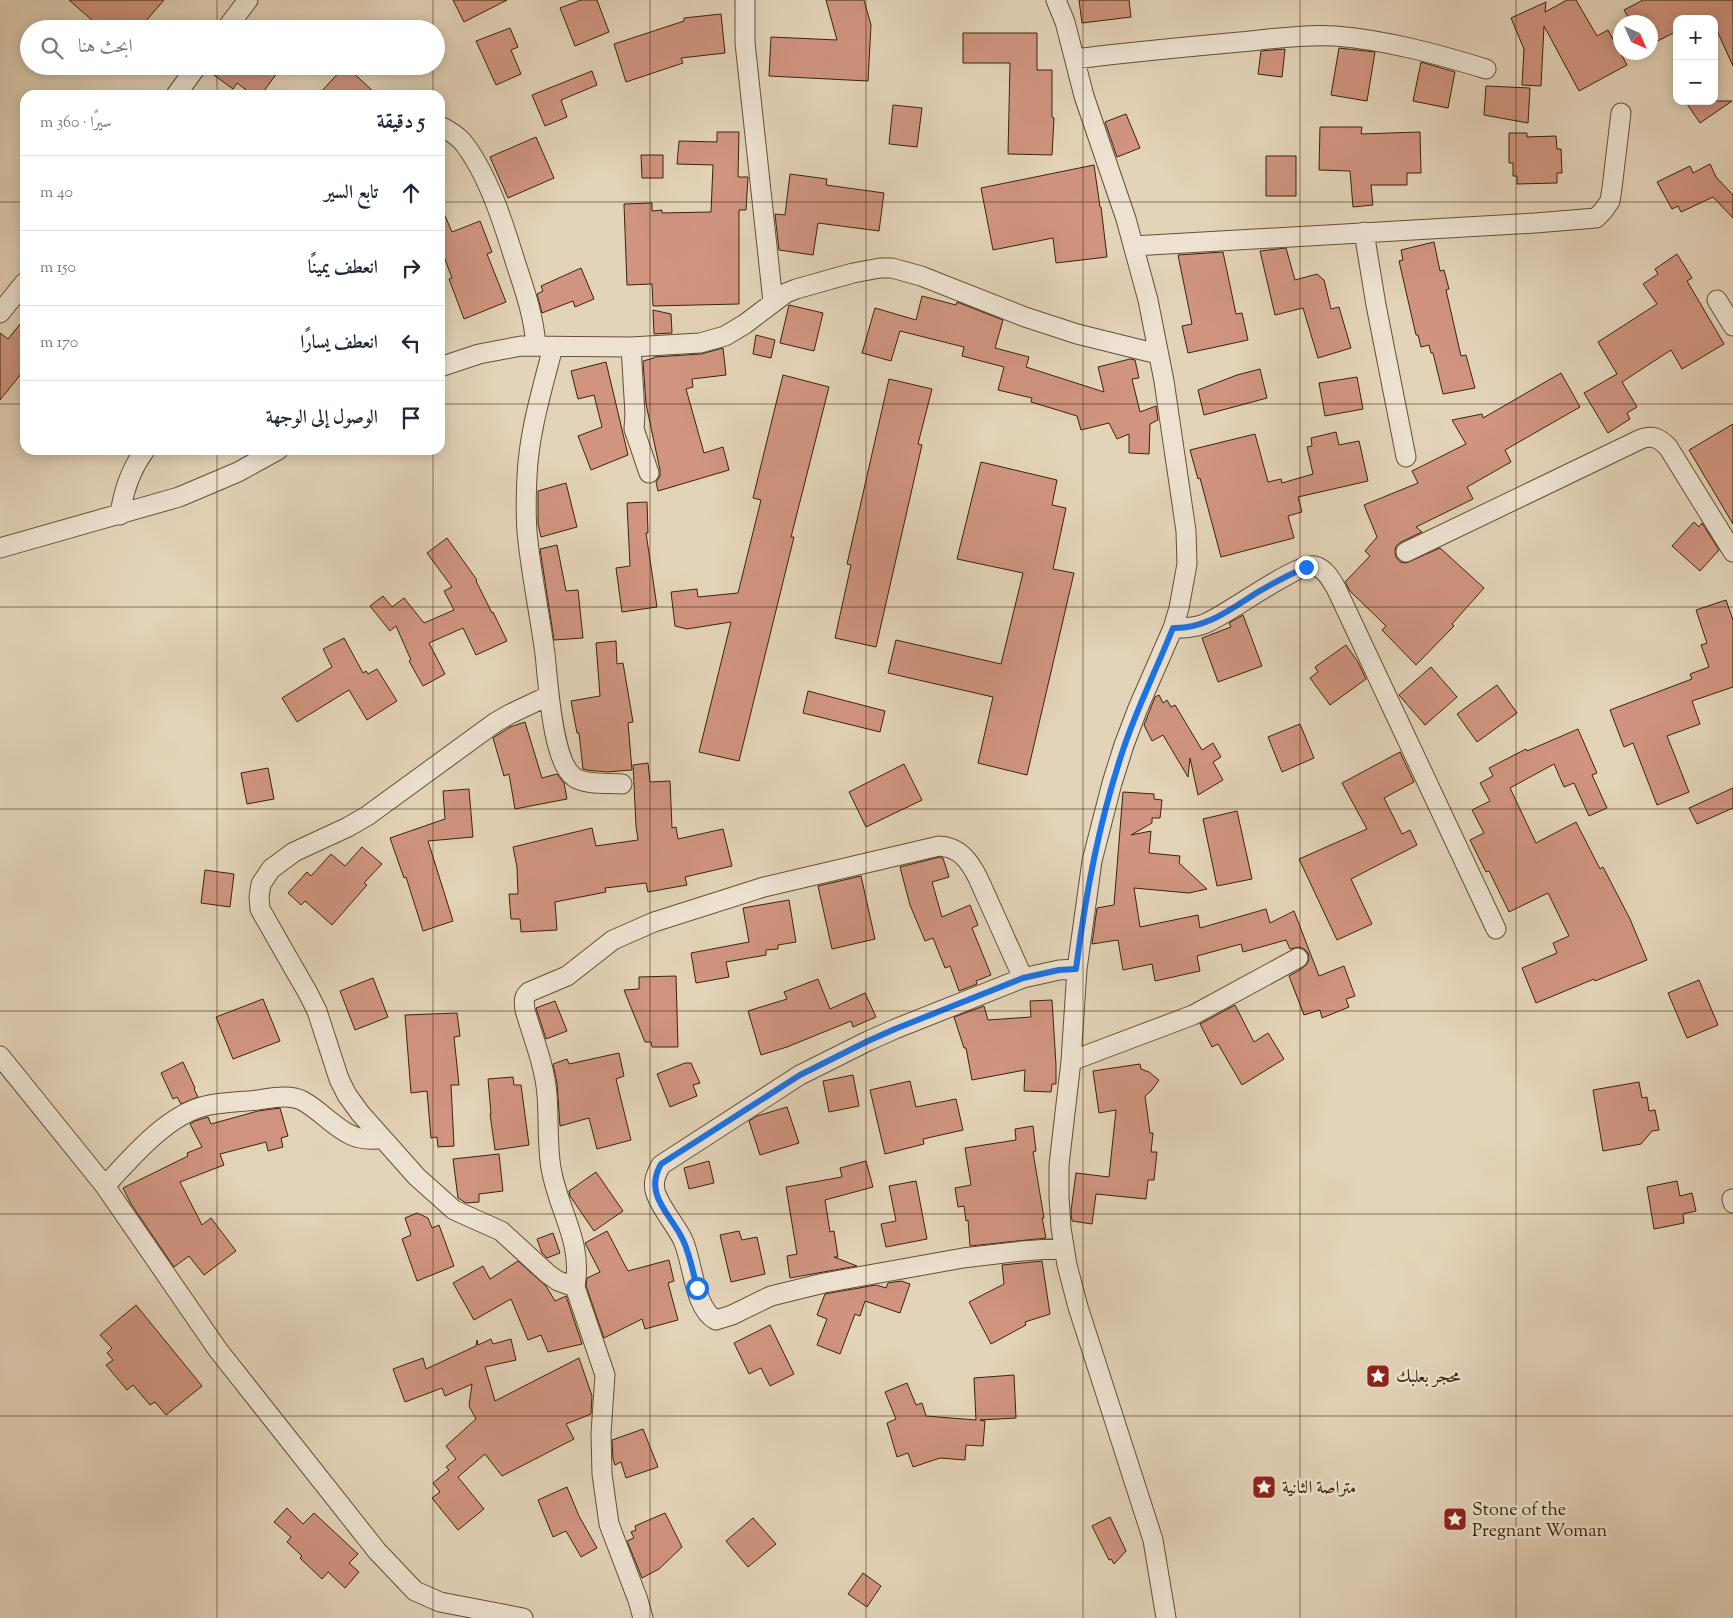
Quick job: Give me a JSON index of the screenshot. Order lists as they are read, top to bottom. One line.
{"places":{"place":["محجر بعلبك","متراصة الثانية","Stone of the Pregnant Woman"]},"north":"bottom right","page":{"map_buttons":["+","−"],"search":"ابحث هنا","heading":["5 دقيقة","سيرًا · 360 m"],"list":[["تابع السير","40 m"],["انعطف يمينًا","150 m"],["انعطف يسارًا","170 m"],"الوصول إلى الوجهة"]}}
